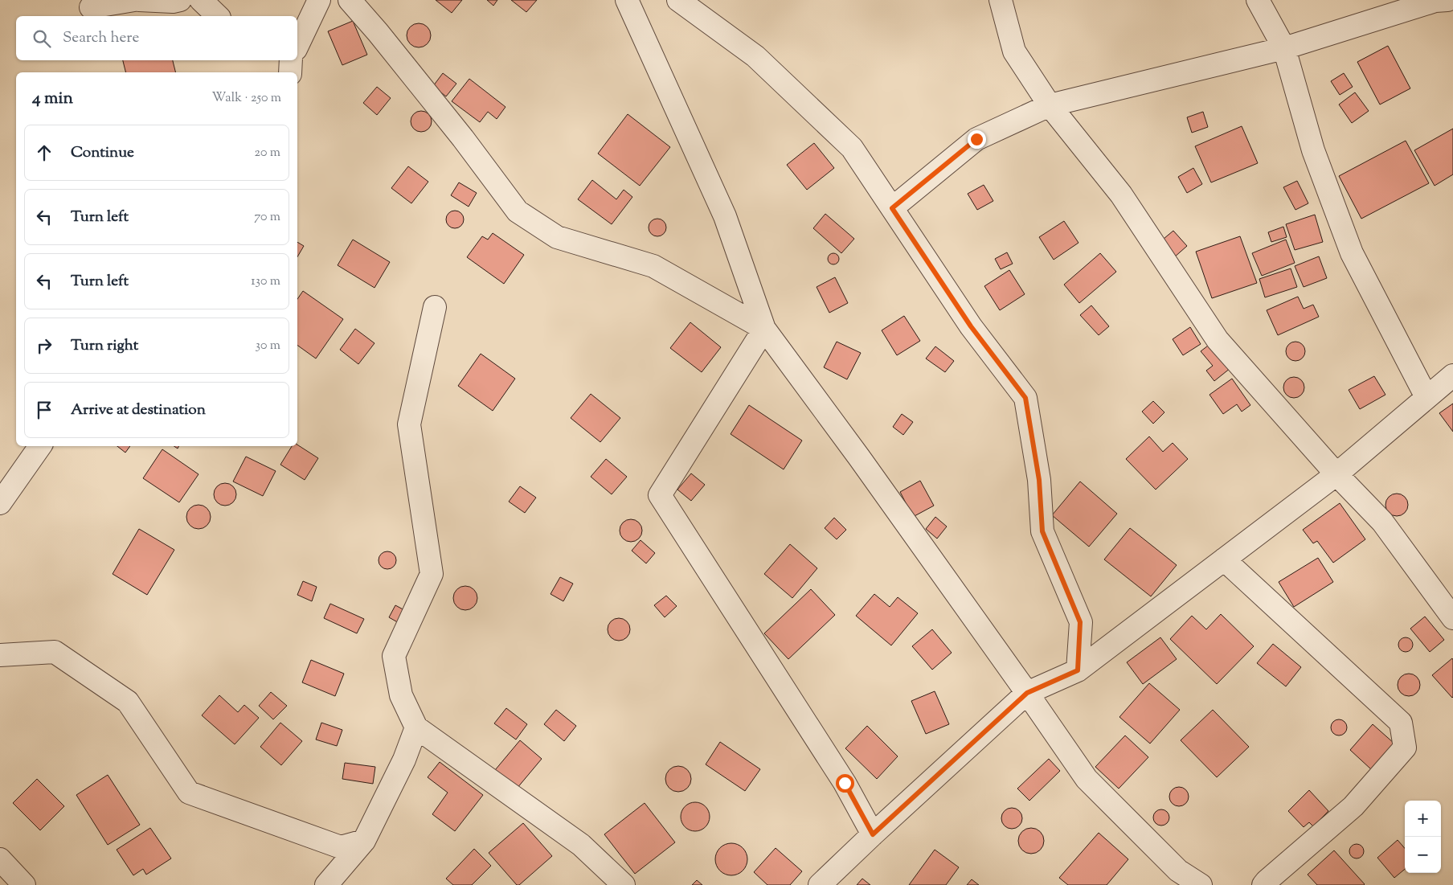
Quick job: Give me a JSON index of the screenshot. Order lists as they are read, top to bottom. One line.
{"page":{"search":"Search here","heading":["4 min","Walk · 250 m"],"list":[["Continue","20 m"],["Turn left","70 m"],["Turn left","130 m"],["Turn right","30 m"],"Arrive at destination"],"map_buttons":["+","−"]}}
